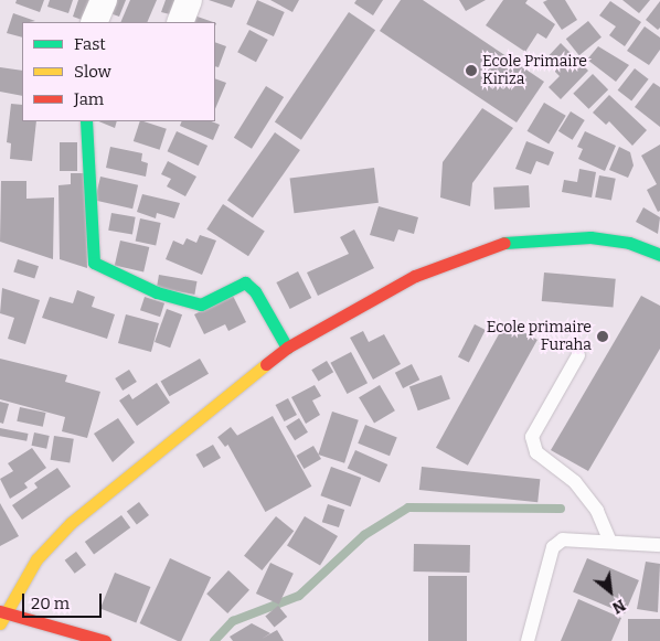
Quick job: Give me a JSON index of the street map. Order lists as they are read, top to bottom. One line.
{"places":["Ecole Primaire Kiriza","Ecole primaire Furaha"],"legend":["Fast","Slow","Jam"],"scale_bar":"20 m","north":"bottom right"}
